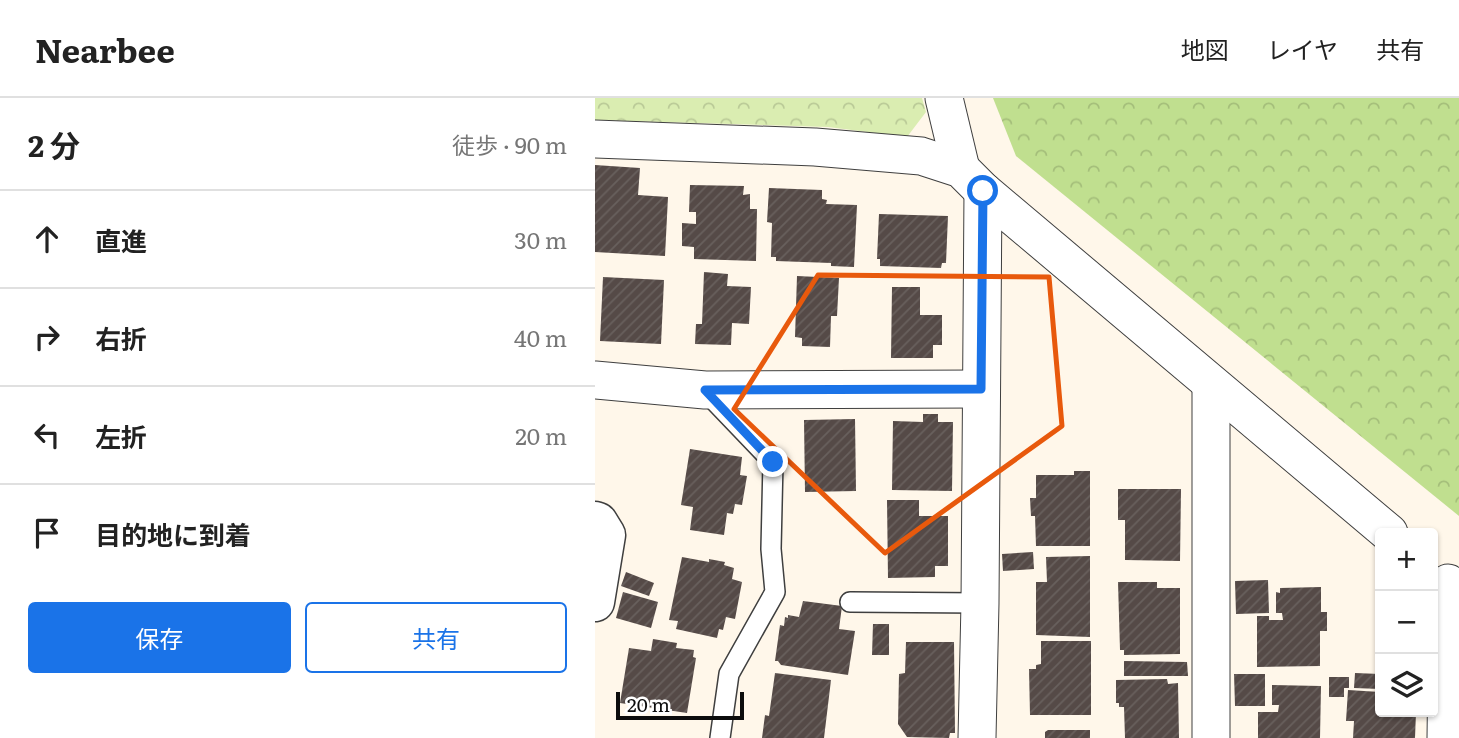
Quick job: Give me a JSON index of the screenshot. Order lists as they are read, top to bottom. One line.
{"scale_bar":"20 m","page":{"header":"Nearbee","nav":["地図","レイヤ","共有"],"heading":["2 分","徒歩 · 90 m"],"list":[["直進","30 m"],["右折","40 m"],["左折","20 m"],"目的地に到着"],"map_buttons":["+","−"],"buttons":["保存","共有"],"scale":"20 m"}}
